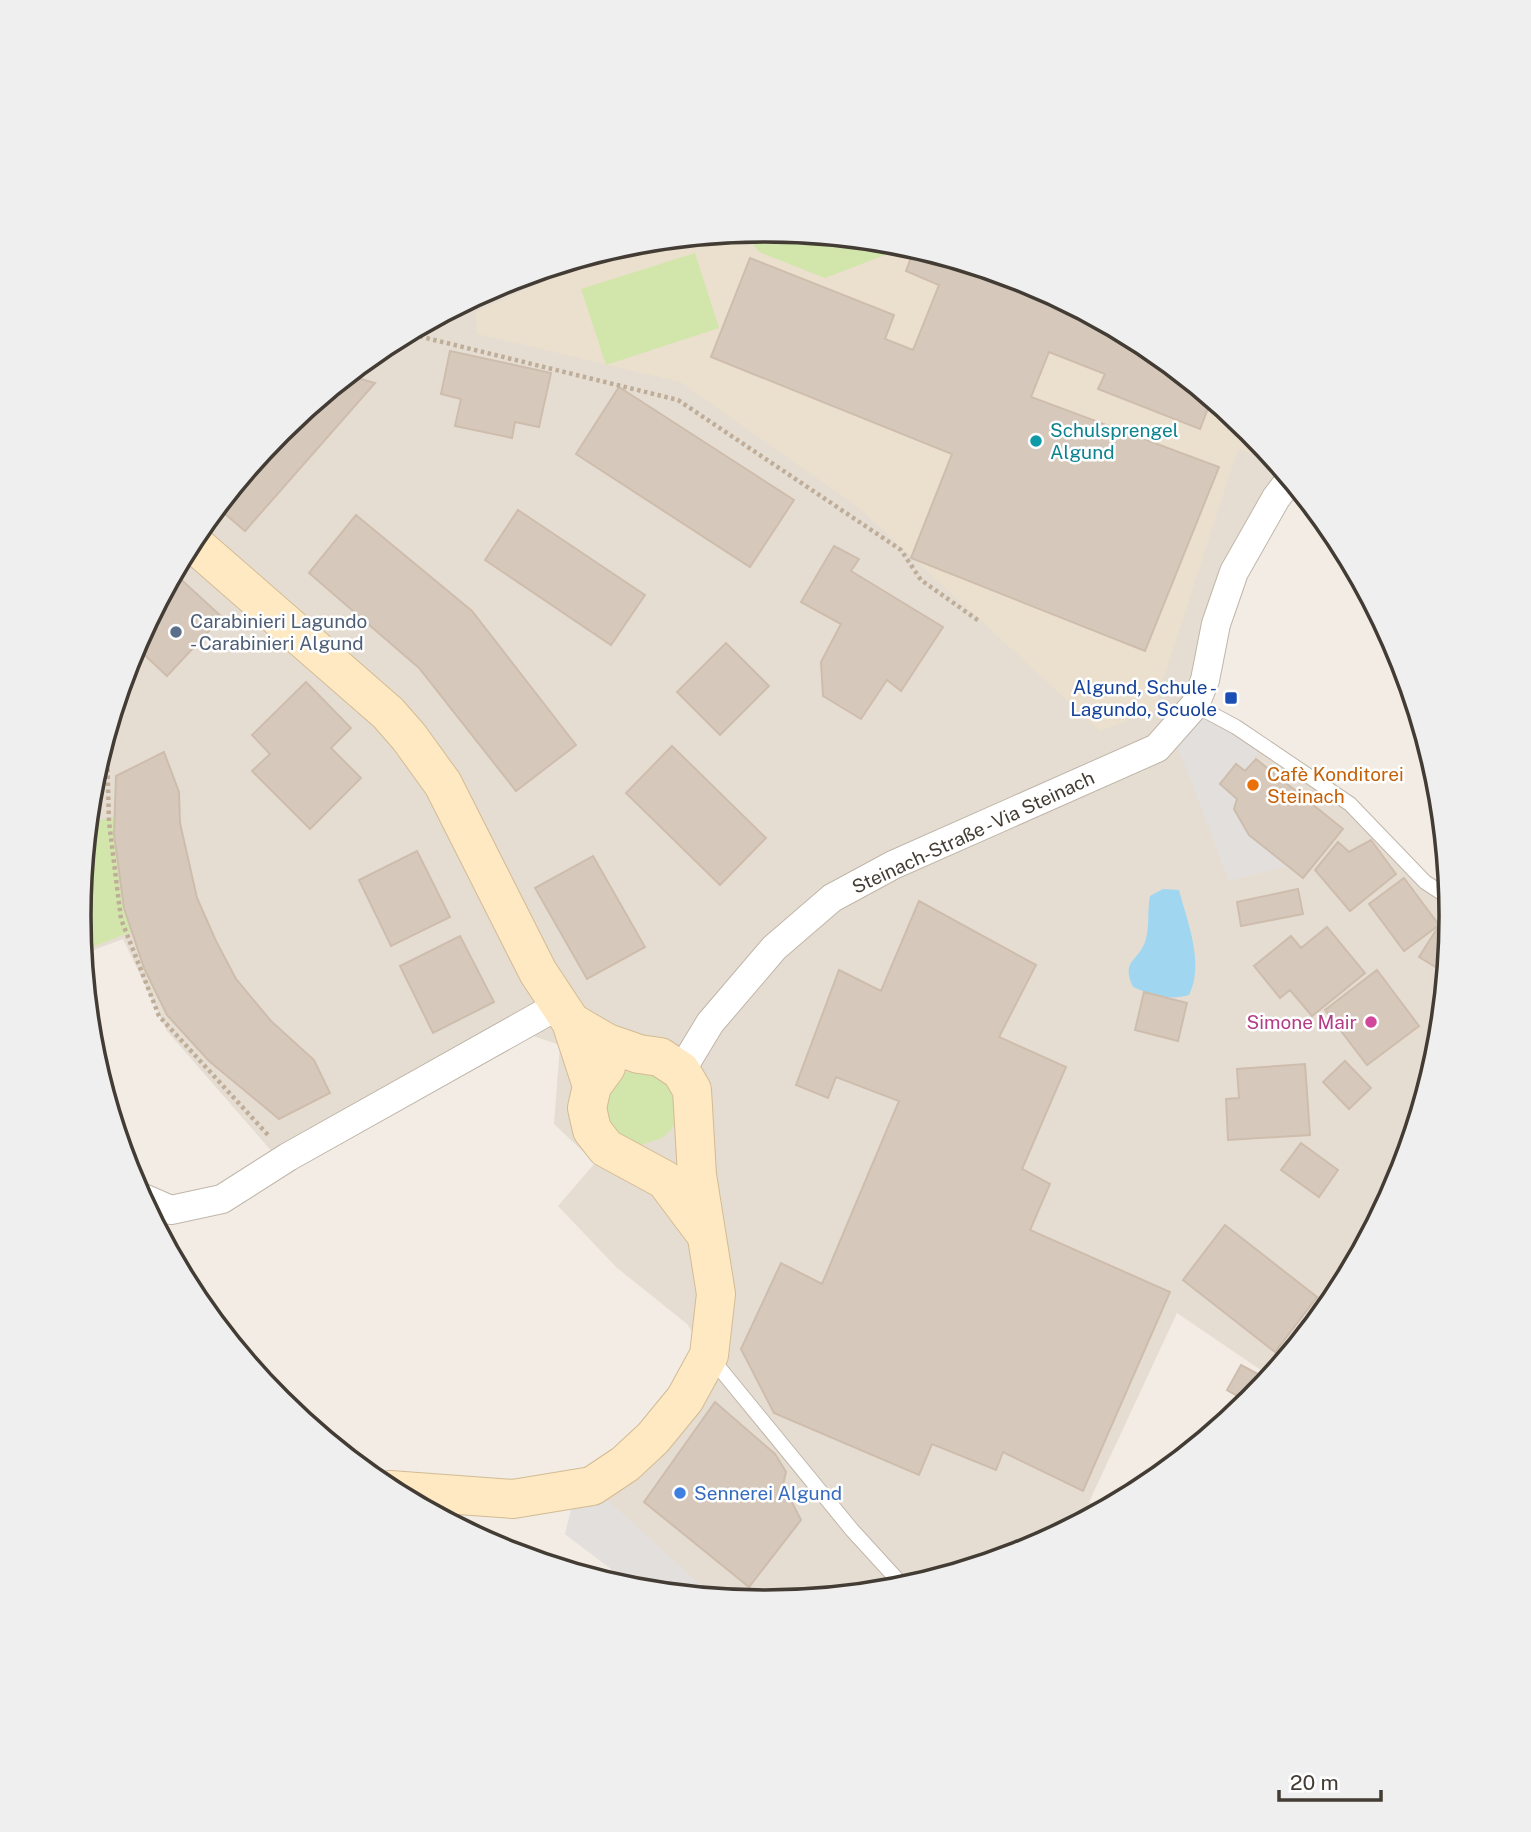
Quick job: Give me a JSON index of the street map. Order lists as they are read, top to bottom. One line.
{"streets":{"street":["Steinach-Straße - Via Steinach"]},"places":{"other":["Schulsprengel Algund","Carabinieri Lagundo - Carabinieri Algund","Cafè Konditorei Steinach","Simone Mair","Sennerei Algund"],"transit":["Algund, Schule - Lagundo, Scuole"]},"scale_bar":"20 m"}
